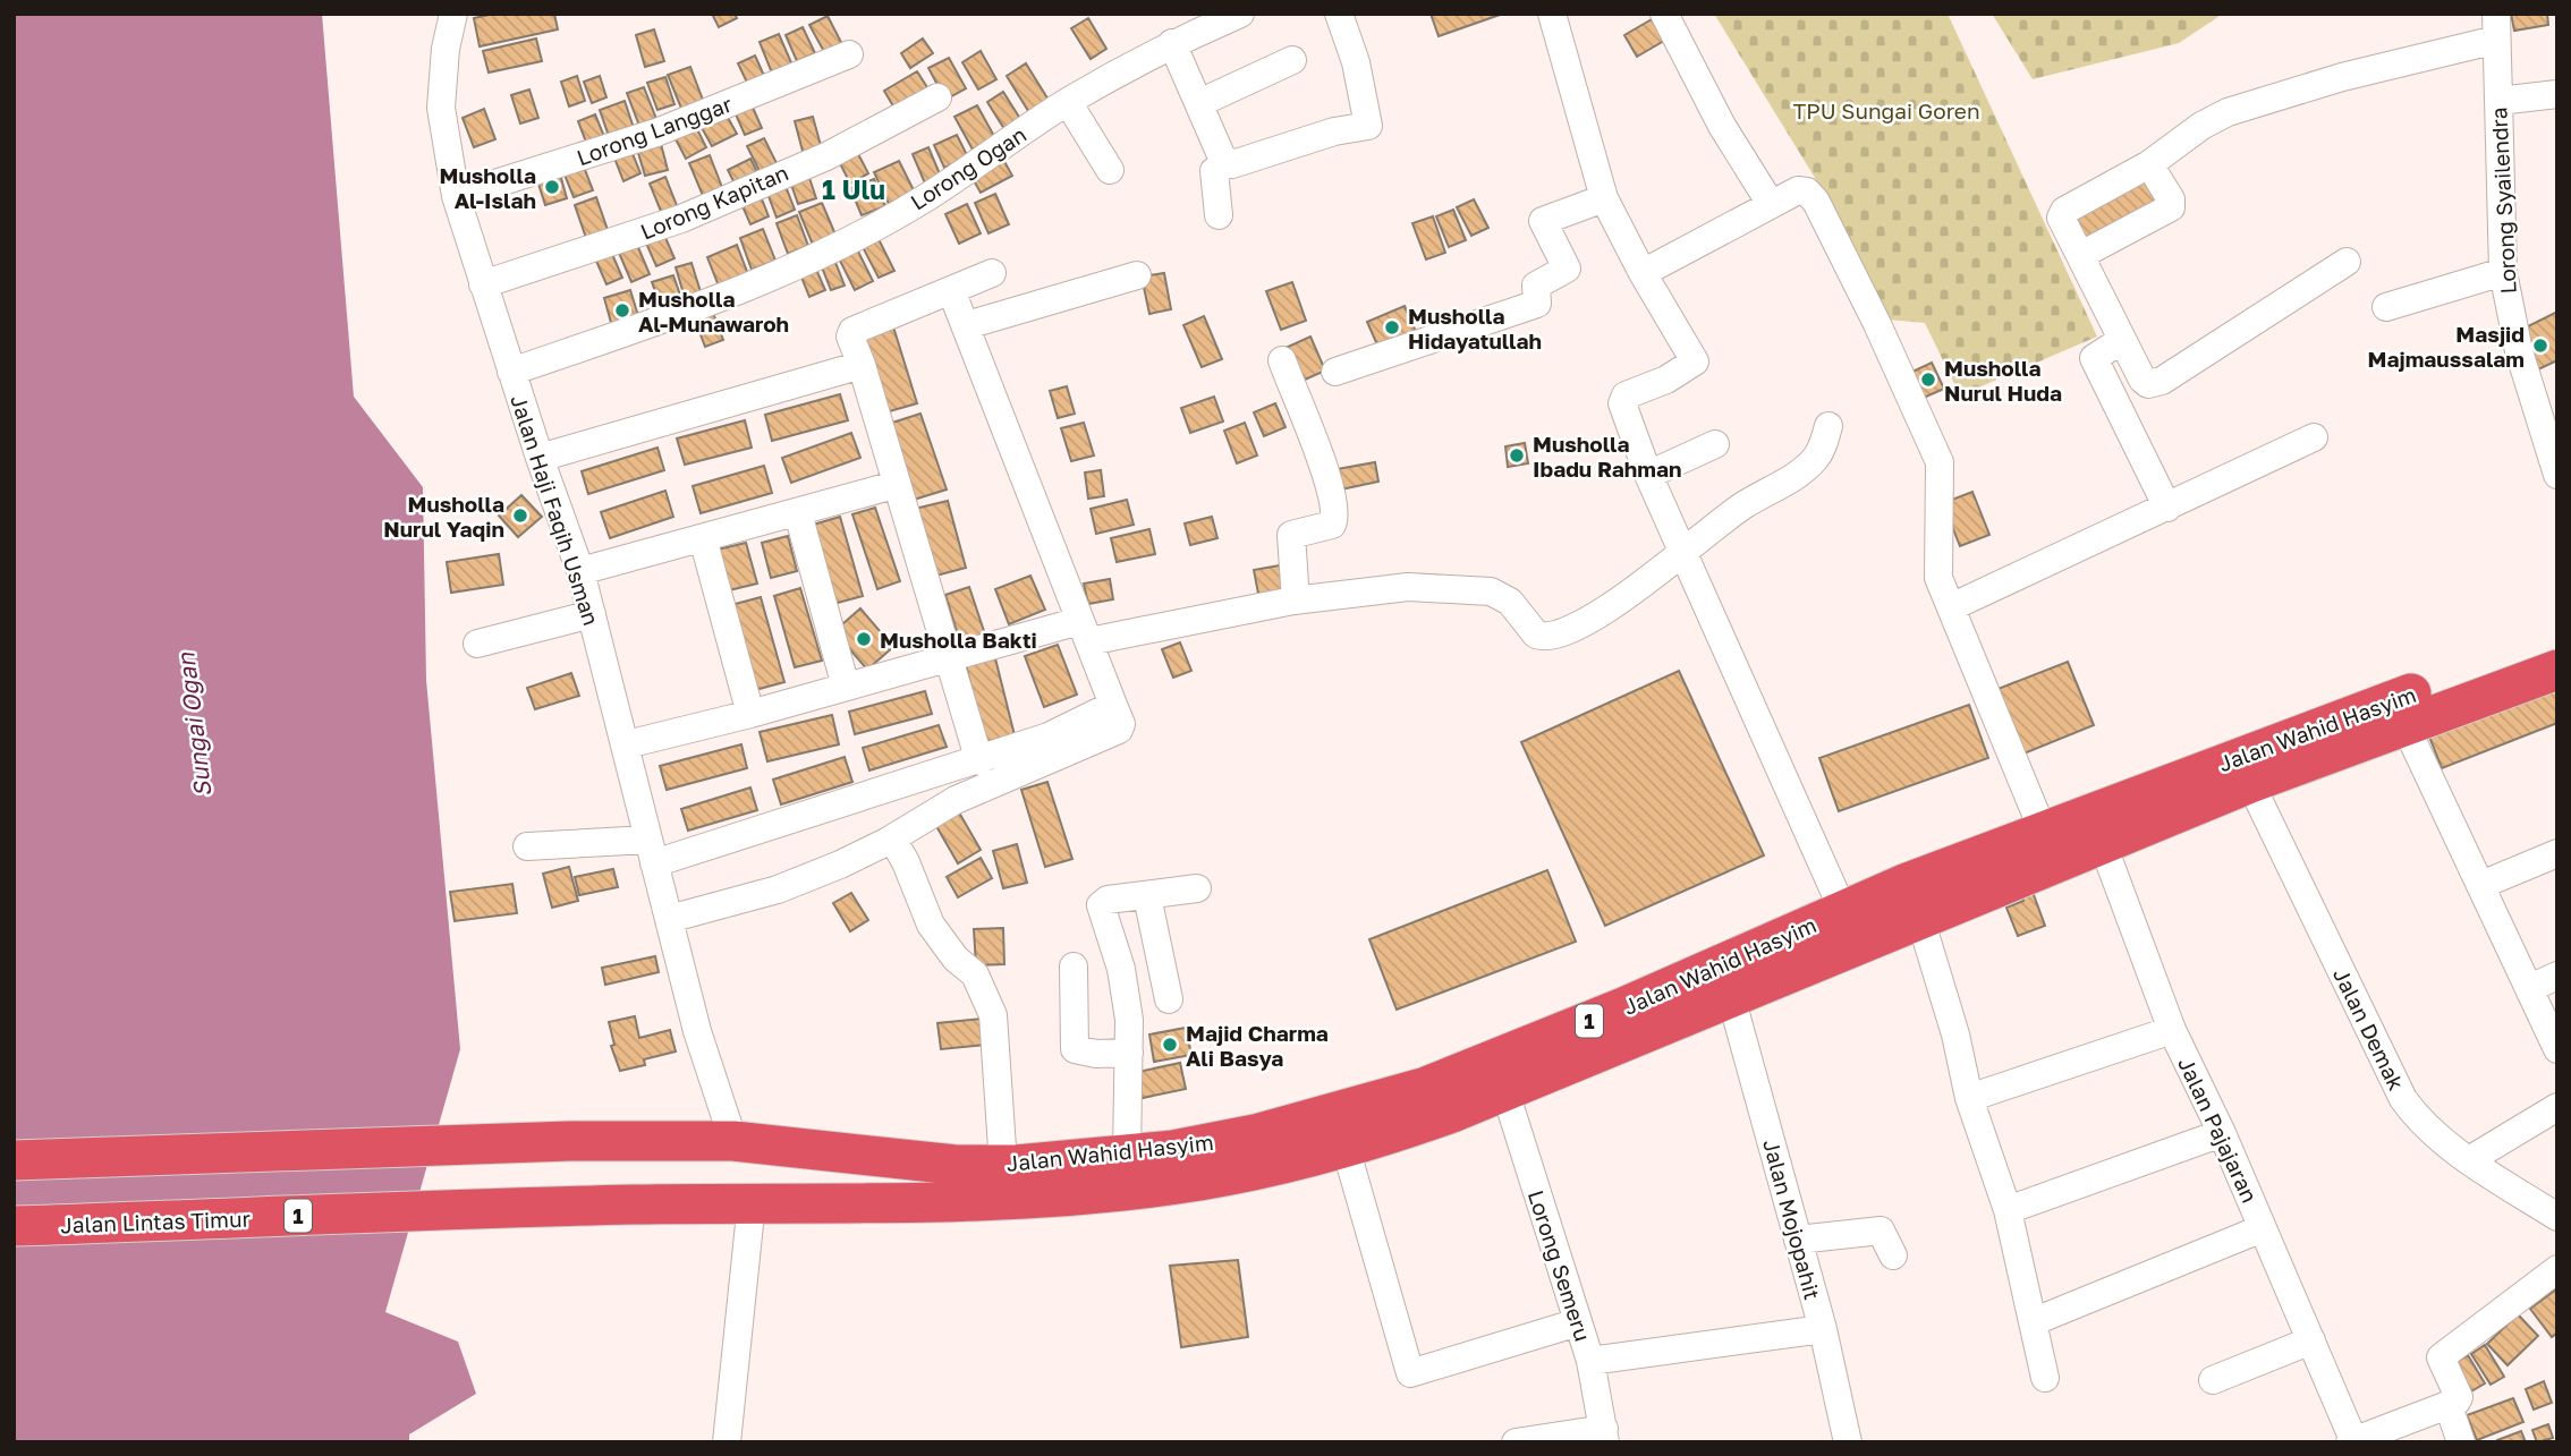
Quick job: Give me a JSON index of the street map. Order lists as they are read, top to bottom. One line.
{"streets":{"highway":["Jalan Wahid Hasyim","1","Jalan Lintas Timur"],"street":["Lorong Langgar","Lorong Ogan","Lorong Syailendra","Lorong Kapitan","Jalan Haji Faqih Usman","Jalan Demak","Jalan Pajajaran","Jalan Mojopahit","Lorong Semeru"]},"crossings":[["Lorong Langgar","Jalan Haji Faqih Usman"],["Lorong Ogan","Jalan Haji Faqih Usman"],["Lorong Kapitan","Jalan Haji Faqih Usman"],["Jalan Haji Faqih Usman","Jalan Wahid Hasyim"],["Jalan Wahid Hasyim","Jalan Demak"],["Jalan Wahid Hasyim","Jalan Pajajaran"],["Jalan Wahid Hasyim","Jalan Mojopahit"],["Jalan Wahid Hasyim","Jalan Lintas Timur"],["Jalan Wahid Hasyim","Lorong Semeru"]],"districts":["1 Ulu"],"water":["Sungai Ogan"],"parks":["TPU Sungai Goren"],"places":["Musholla Al-Islah","Musholla Al-Munawaroh","Musholla Hidayatullah","Masjid Majmaussalam","Musholla Nurul Huda","Musholla Ibadu Rahman","Musholla Nurul Yaqin","Musholla Bakti","Majid Charma Ali Basya"]}
